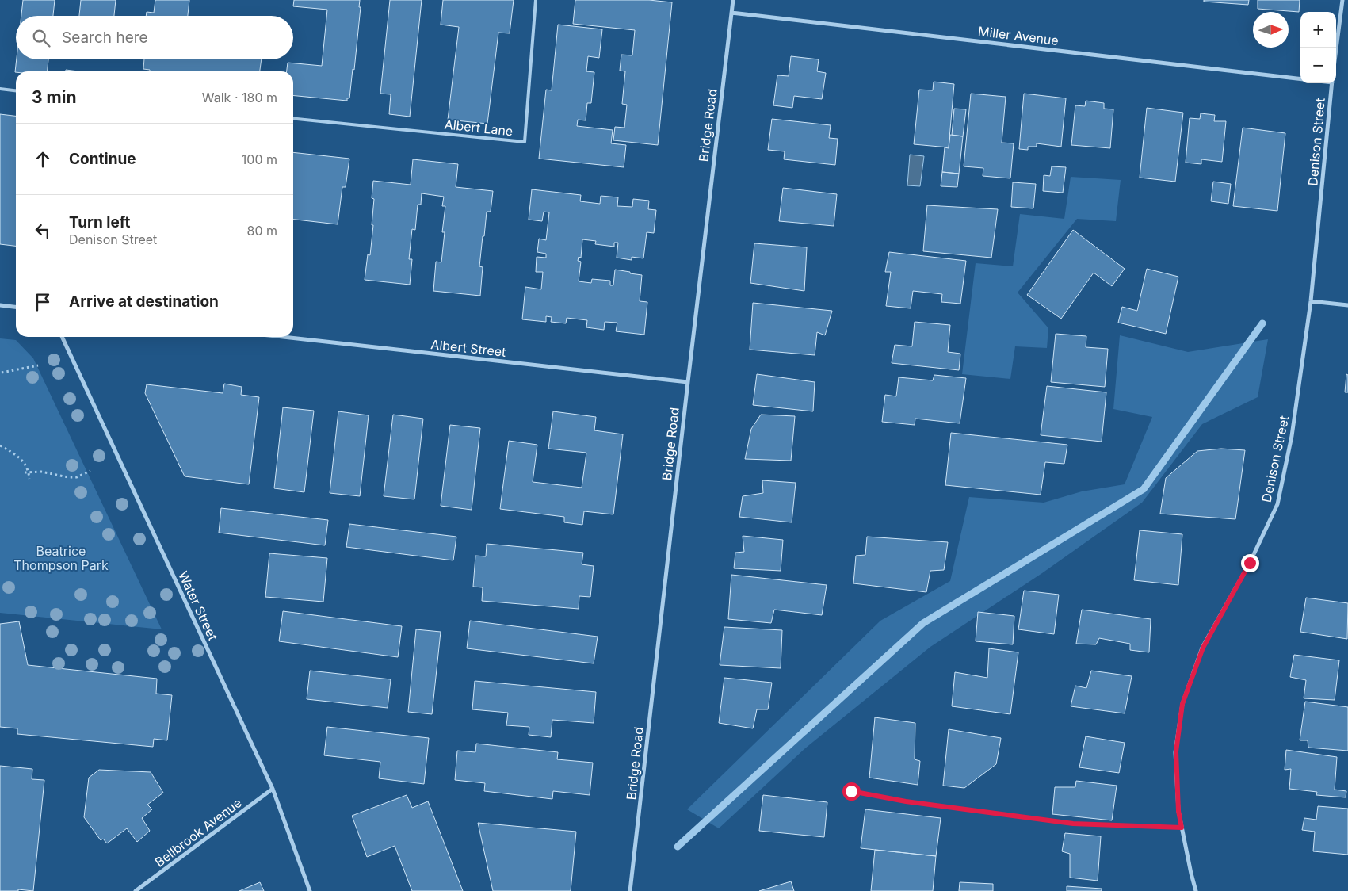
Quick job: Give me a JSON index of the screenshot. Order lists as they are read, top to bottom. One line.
{"streets":{"street":["Miller Avenue","Bridge Road","Denison Street","Albert Street","Water Street","Bellbrook Avenue"],"lane":["Albert Lane"]},"crossings":[["Miller Avenue","Bridge Road"],["Bridge Road","Albert Street"],["Water Street","Bellbrook Avenue"]],"parks":["Beatrice Thompson Park"],"north":"right","page":{"map_buttons":["+","−"],"search":"Search here","heading":["3 min","Walk · 180 m"],"list":[["Continue","100 m"],["Turn left","Denison Street","80 m"],"Arrive at destination"]}}
